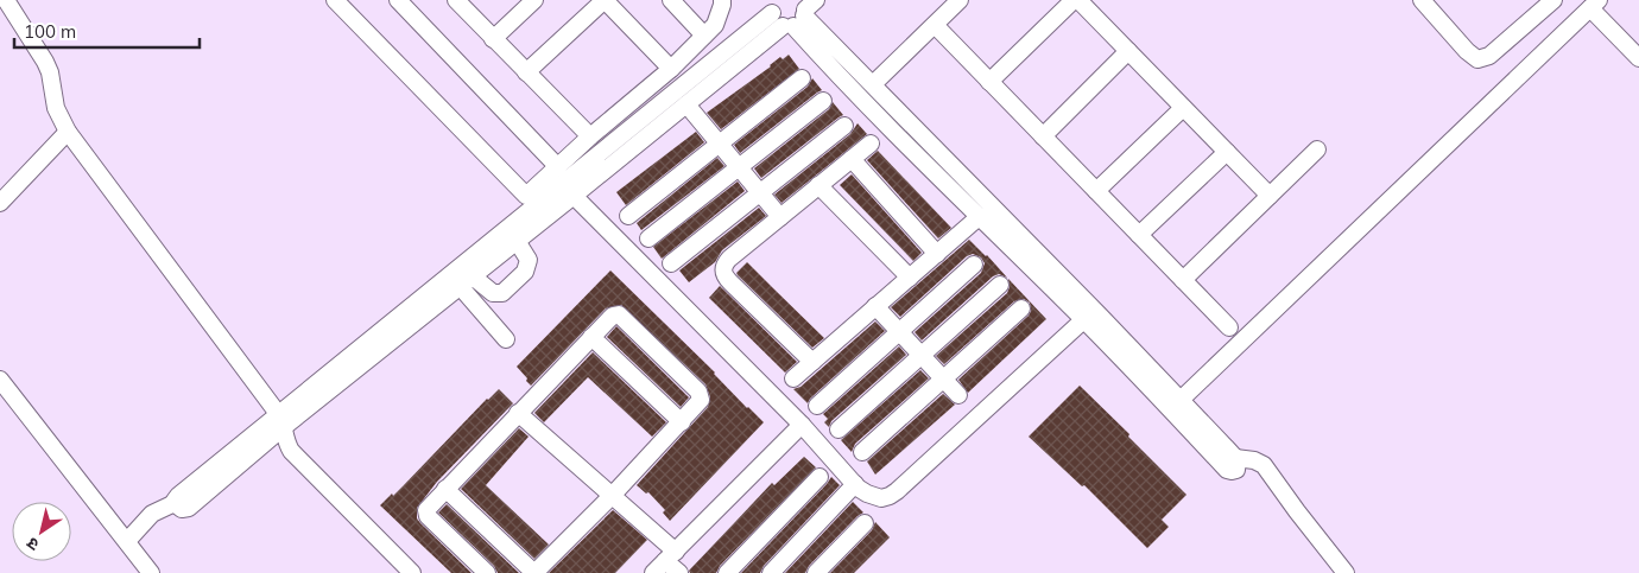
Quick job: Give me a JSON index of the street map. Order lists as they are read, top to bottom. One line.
{"scale_bar":"100 m","north":"bottom left"}
